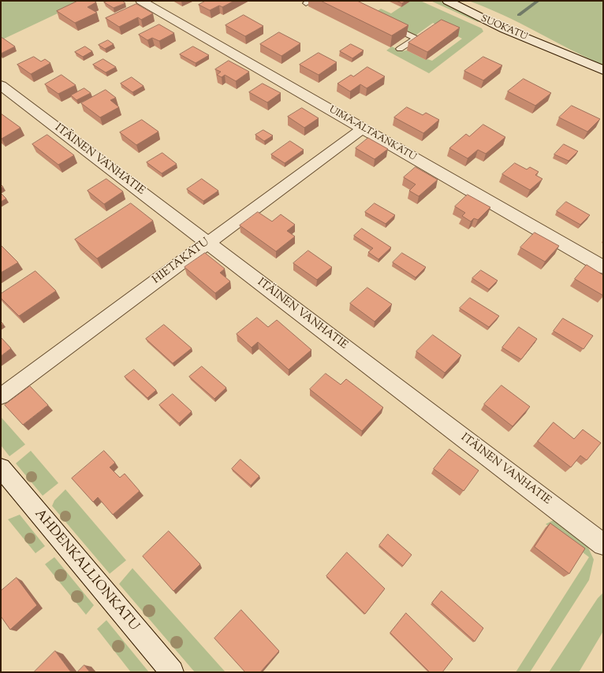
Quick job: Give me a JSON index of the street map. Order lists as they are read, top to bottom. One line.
{"streets":{"street":["SUOKATU","UIMA-ALTAANKATU","ITÄINEN VANHATIE","HIETAKATU","AHDENKALLIONKATU"]},"crossings":[["UIMA-ALTAANKATU","HIETAKATU"],["ITÄINEN VANHATIE","HIETAKATU"]]}
